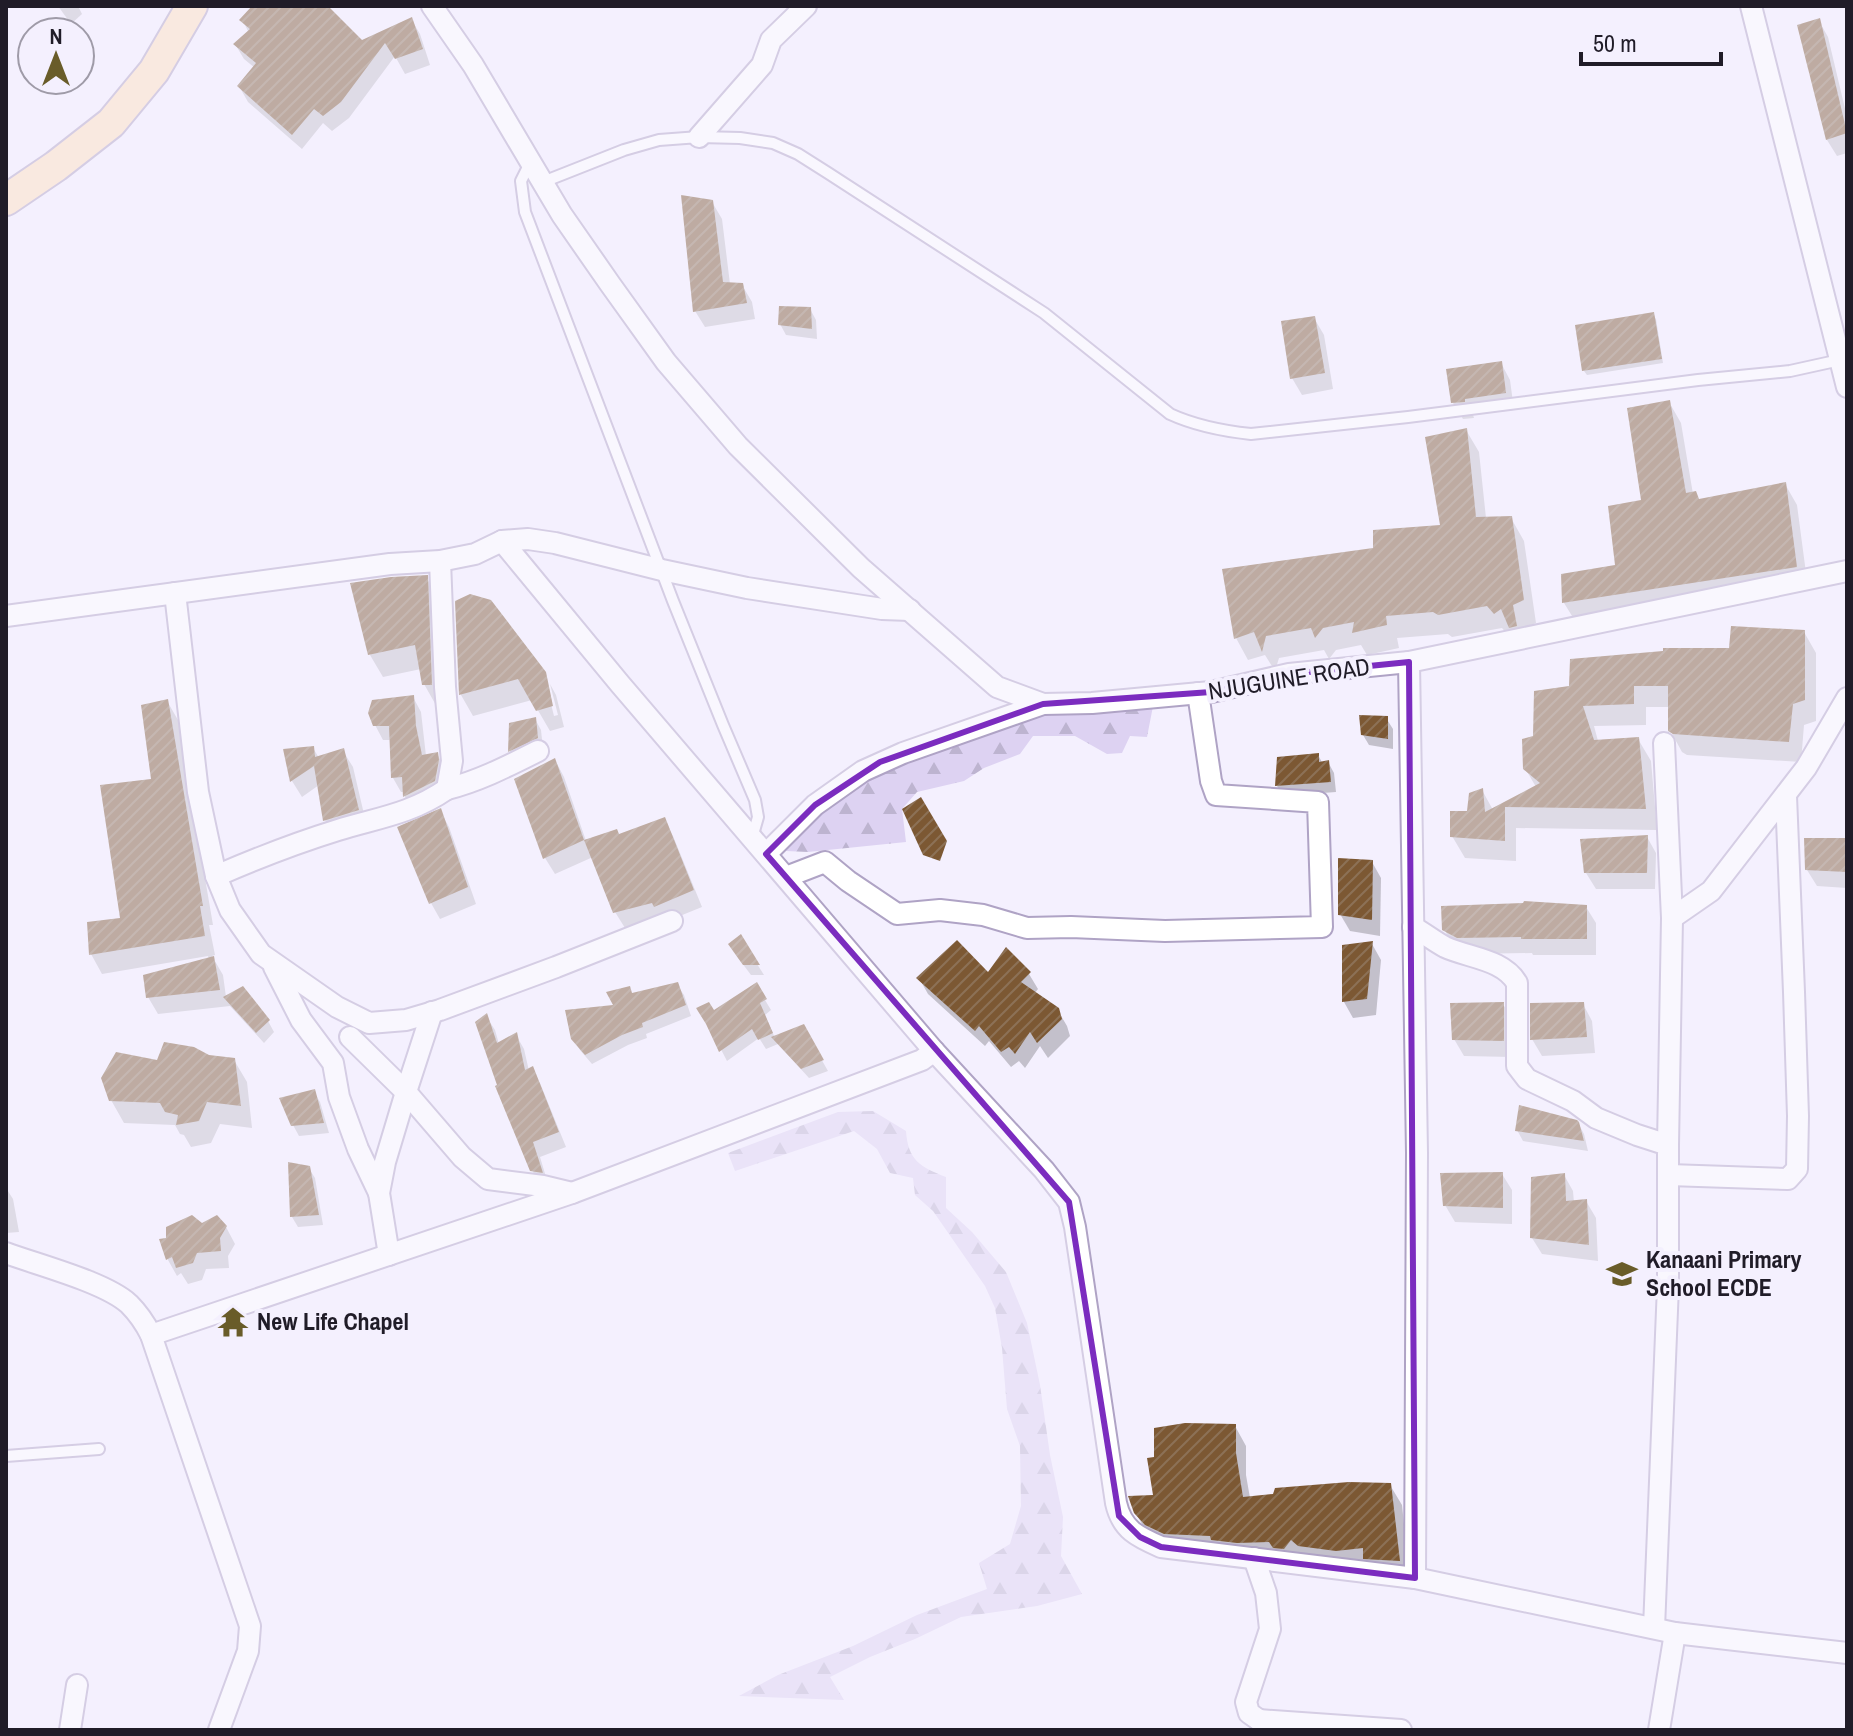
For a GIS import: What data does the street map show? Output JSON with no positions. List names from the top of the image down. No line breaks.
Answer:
{"streets":{"street":["NJUGUINE ROAD"]},"places":{"school or university":["Kanaani Primary School ECDE"],"temple":["New Life Chapel"]},"scale_bar":"50 m","north":"top"}
